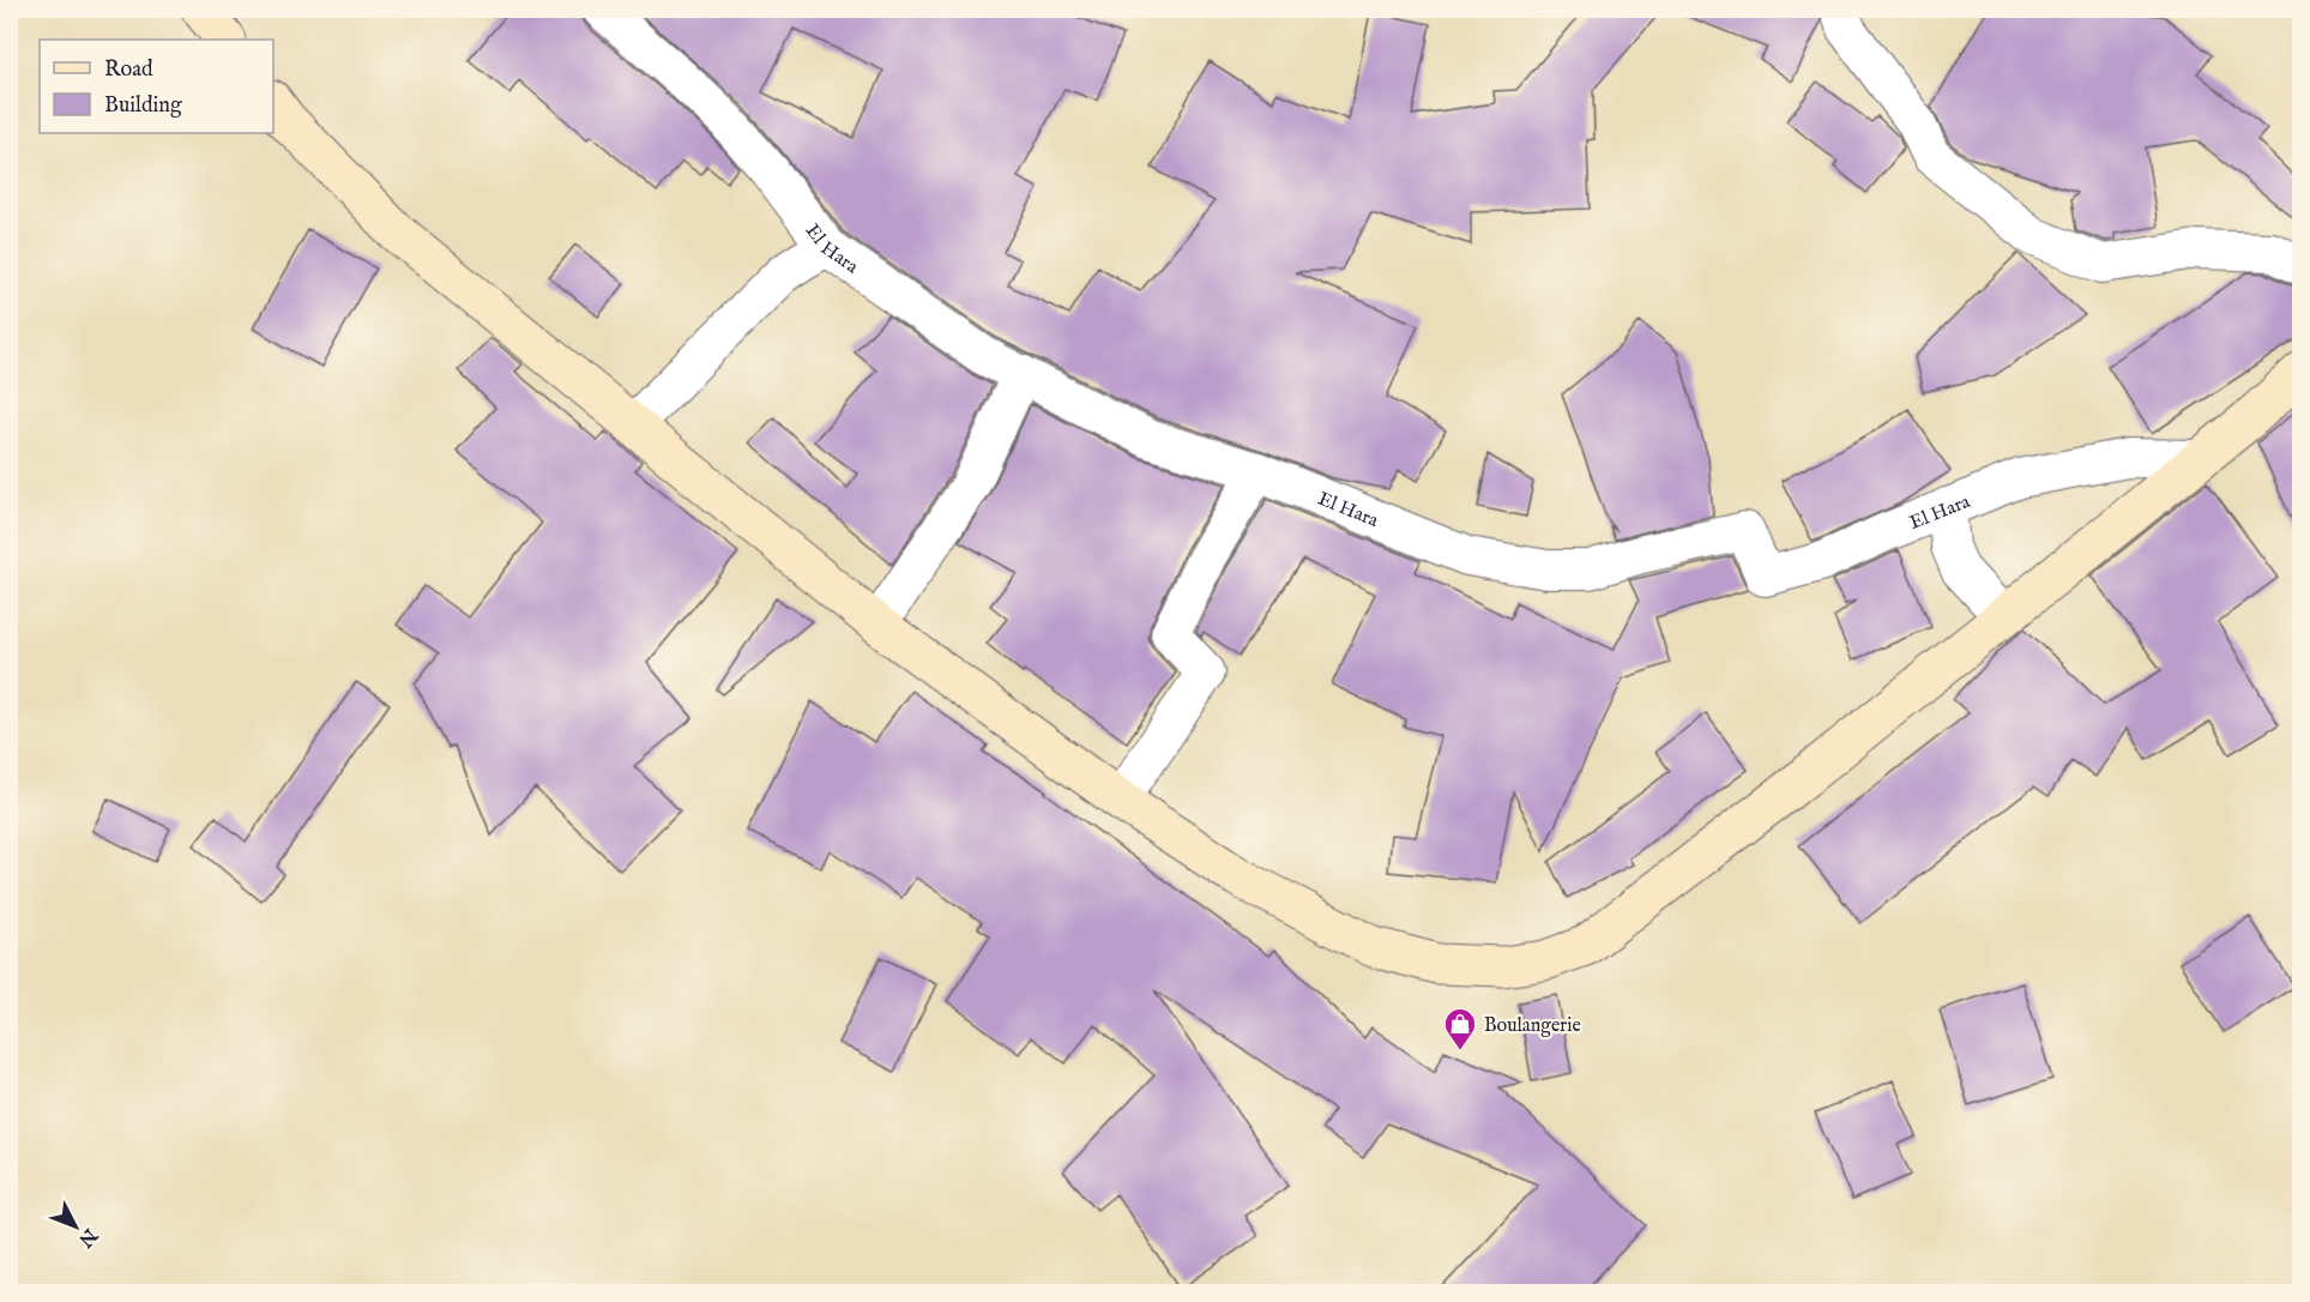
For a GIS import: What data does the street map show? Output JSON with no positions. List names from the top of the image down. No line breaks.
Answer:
{"streets":{"street":["El Hara"]},"places":{"shop":["Boulangerie"]},"legend":["Road","Building"],"north":"bottom right"}
